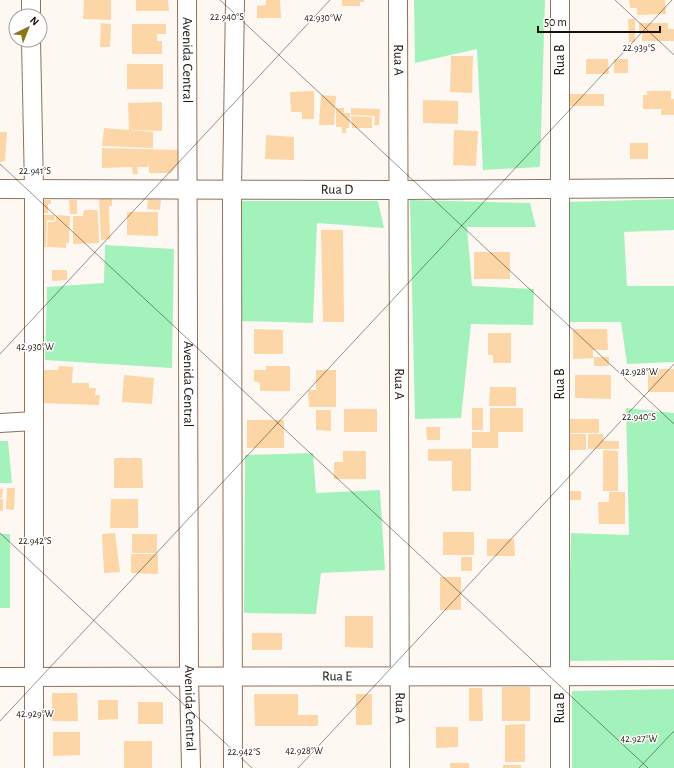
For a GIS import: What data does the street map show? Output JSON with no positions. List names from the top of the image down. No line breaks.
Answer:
{"streets":{"street":["Avenida Central","Rua A","Rua B","Rua D","Rua E"]},"crossings":[["Avenida Central","Rua D"],["Avenida Central","Rua E"],["Rua A","Rua D"],["Rua A","Rua E"],["Rua B","Rua D"],["Rua B","Rua E"]],"scale_bar":"50 m","north":"top right","coordinates":["22.940°S","42.930°W","22.939°S","22.941°S","42.928°W","22.942°S","42.929°W","42.927°W"]}
